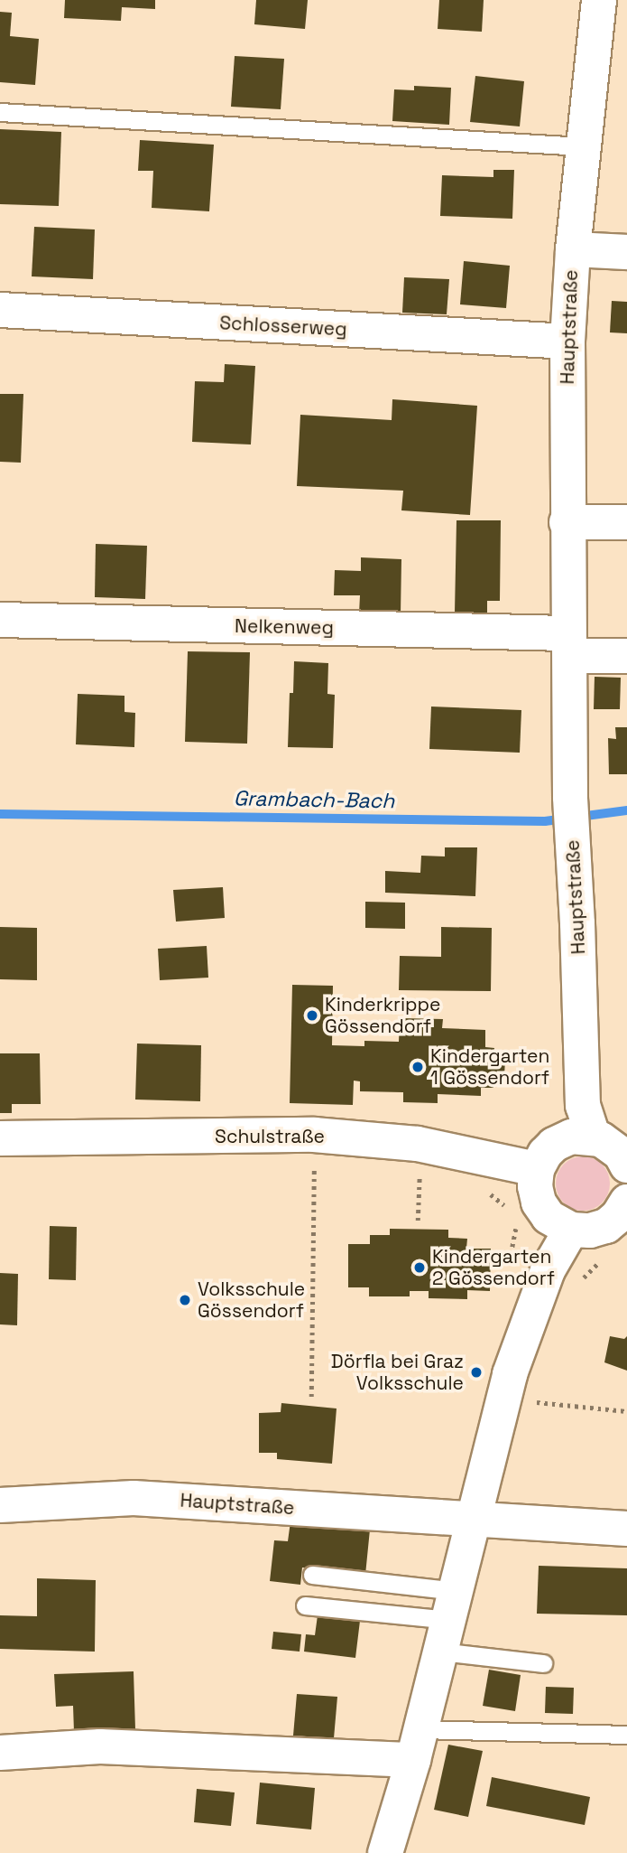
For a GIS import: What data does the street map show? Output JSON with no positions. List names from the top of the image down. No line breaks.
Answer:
{"streets":{"street":["Schlosserweg","Hauptstraße","Nelkenweg","Schulstraße"]},"crossings":[["Schlosserweg","Hauptstraße"],["Hauptstraße","Nelkenweg"]],"water":["Grambach-Bach"],"places":["Kinderkrippe Gössendorf","Kindergarten 1 Gössendorf","Kindergarten 2 Gössendorf","Volksschule Gössendorf","Dörfla bei Graz Volksschule"]}
